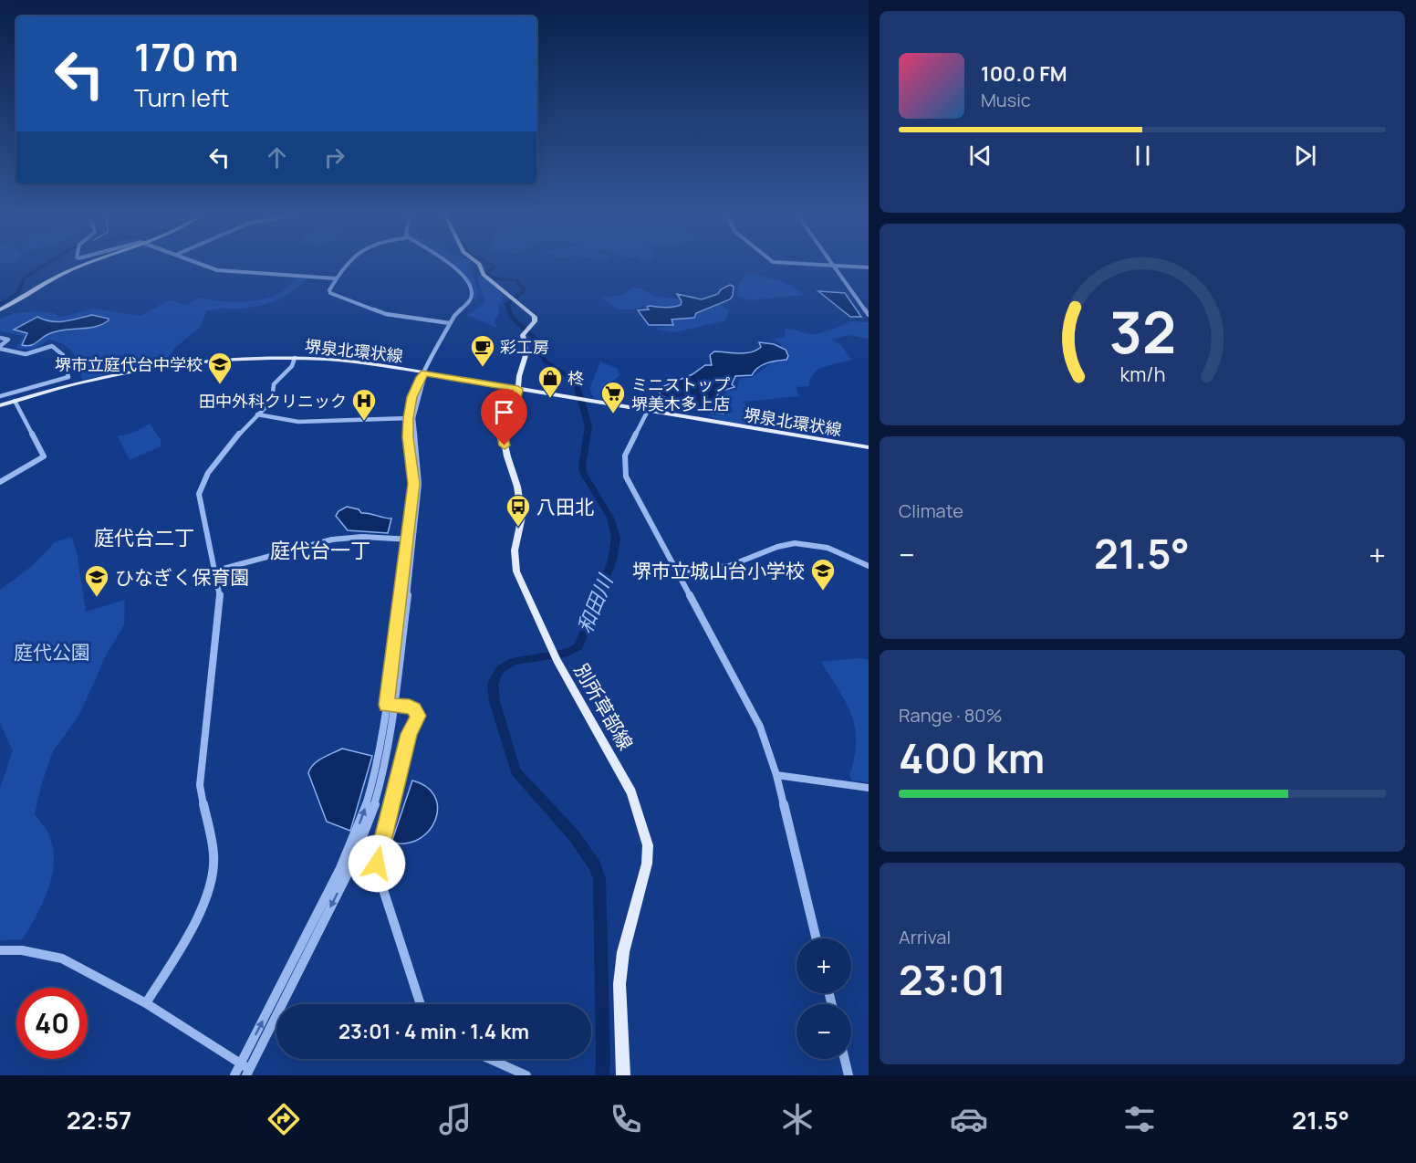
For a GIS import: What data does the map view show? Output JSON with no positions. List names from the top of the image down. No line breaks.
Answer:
{"streets":{"main road":["堺泉北環状線","別所草部線"]},"crossings":[["堺泉北環状線","別所草部線"]],"districts":["庭代台二丁","庭代台一丁"],"water":["和田川"],"parks":["庭代公園"],"places":{"cafe":["彩工房"],"school or university":["堺市立庭代台中学校","堺市立城山台小学校","ひなぎく保育園"],"shop":["柊"],"supermarket":["ミニストップ 堺美木多上店"],"hospital":["田中外科クリニック"],"bus stop":["八田北"]},"page":{"turn":["170 m","Turn left"],"song":["100.0 FM","Music"],"tile":["Climate",["Range · 80%","400 km"],["Arrival","23:01"]],"heat":["−","21.5°","+"],"map_buttons":["+","−"],"limit":"40","trip":"23:01 · 4 min · 1.4 km","tabs":["22:57","21.5°"],"gauge":["32","km/h"]}}
